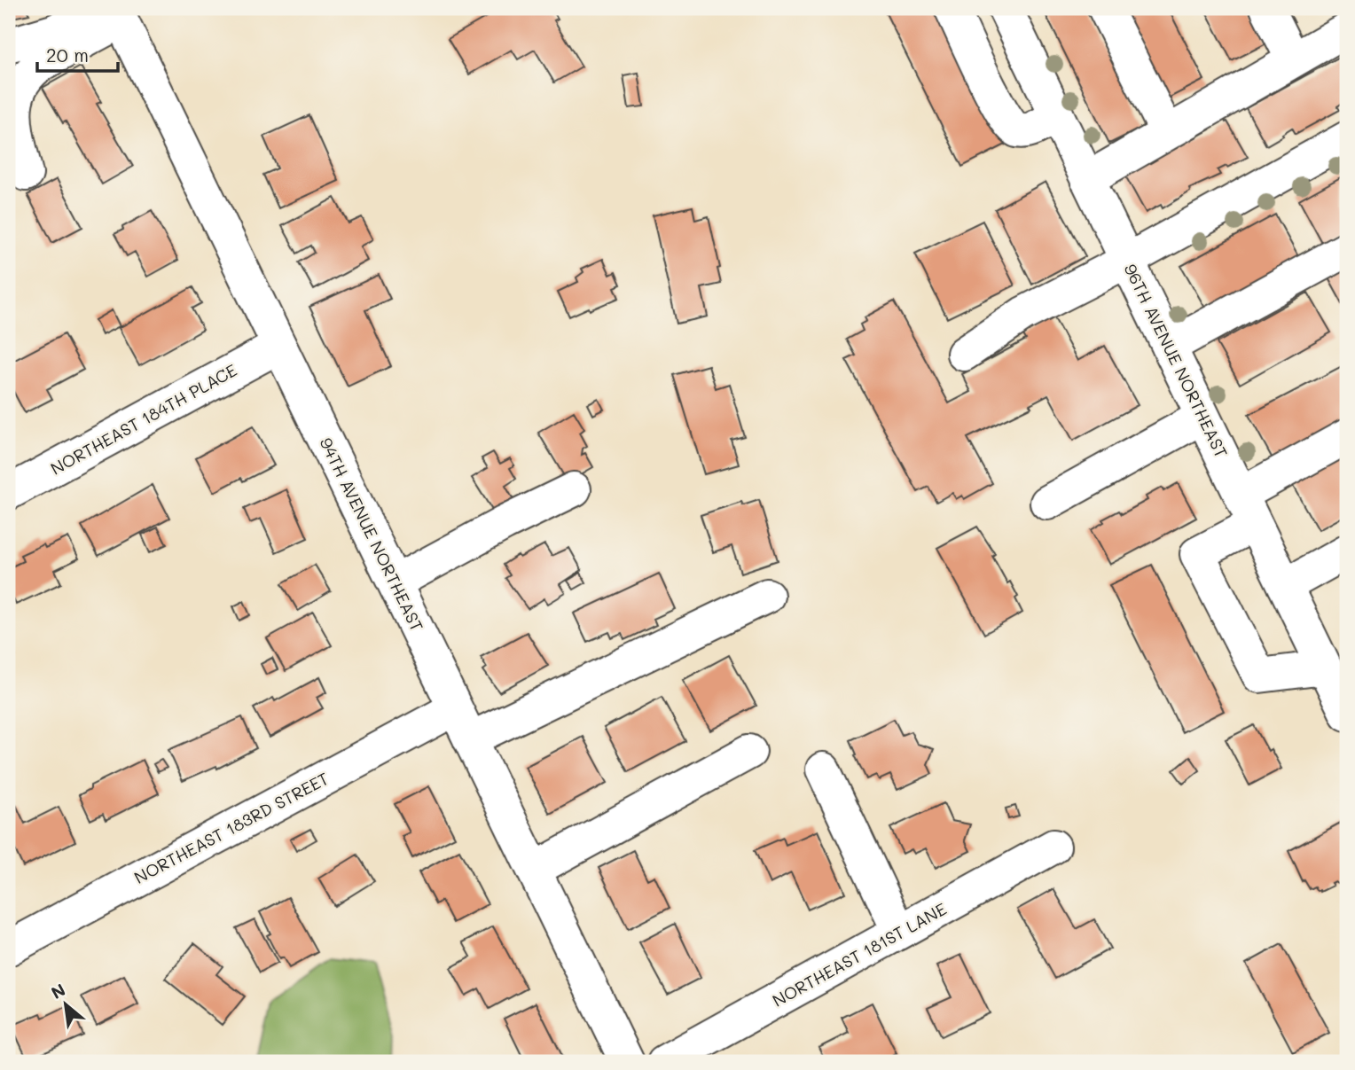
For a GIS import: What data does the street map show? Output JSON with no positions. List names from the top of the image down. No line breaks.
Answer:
{"streets":{"street":["96TH AVENUE NORTHEAST","NORTHEAST 184TH PLACE","94TH AVENUE NORTHEAST","NORTHEAST 183RD STREET","NORTHEAST 181ST LANE"]},"crossings":[["NORTHEAST 184TH PLACE","94TH AVENUE NORTHEAST"],["94TH AVENUE NORTHEAST","NORTHEAST 183RD STREET"]],"scale_bar":"20 m","north":"top left"}
